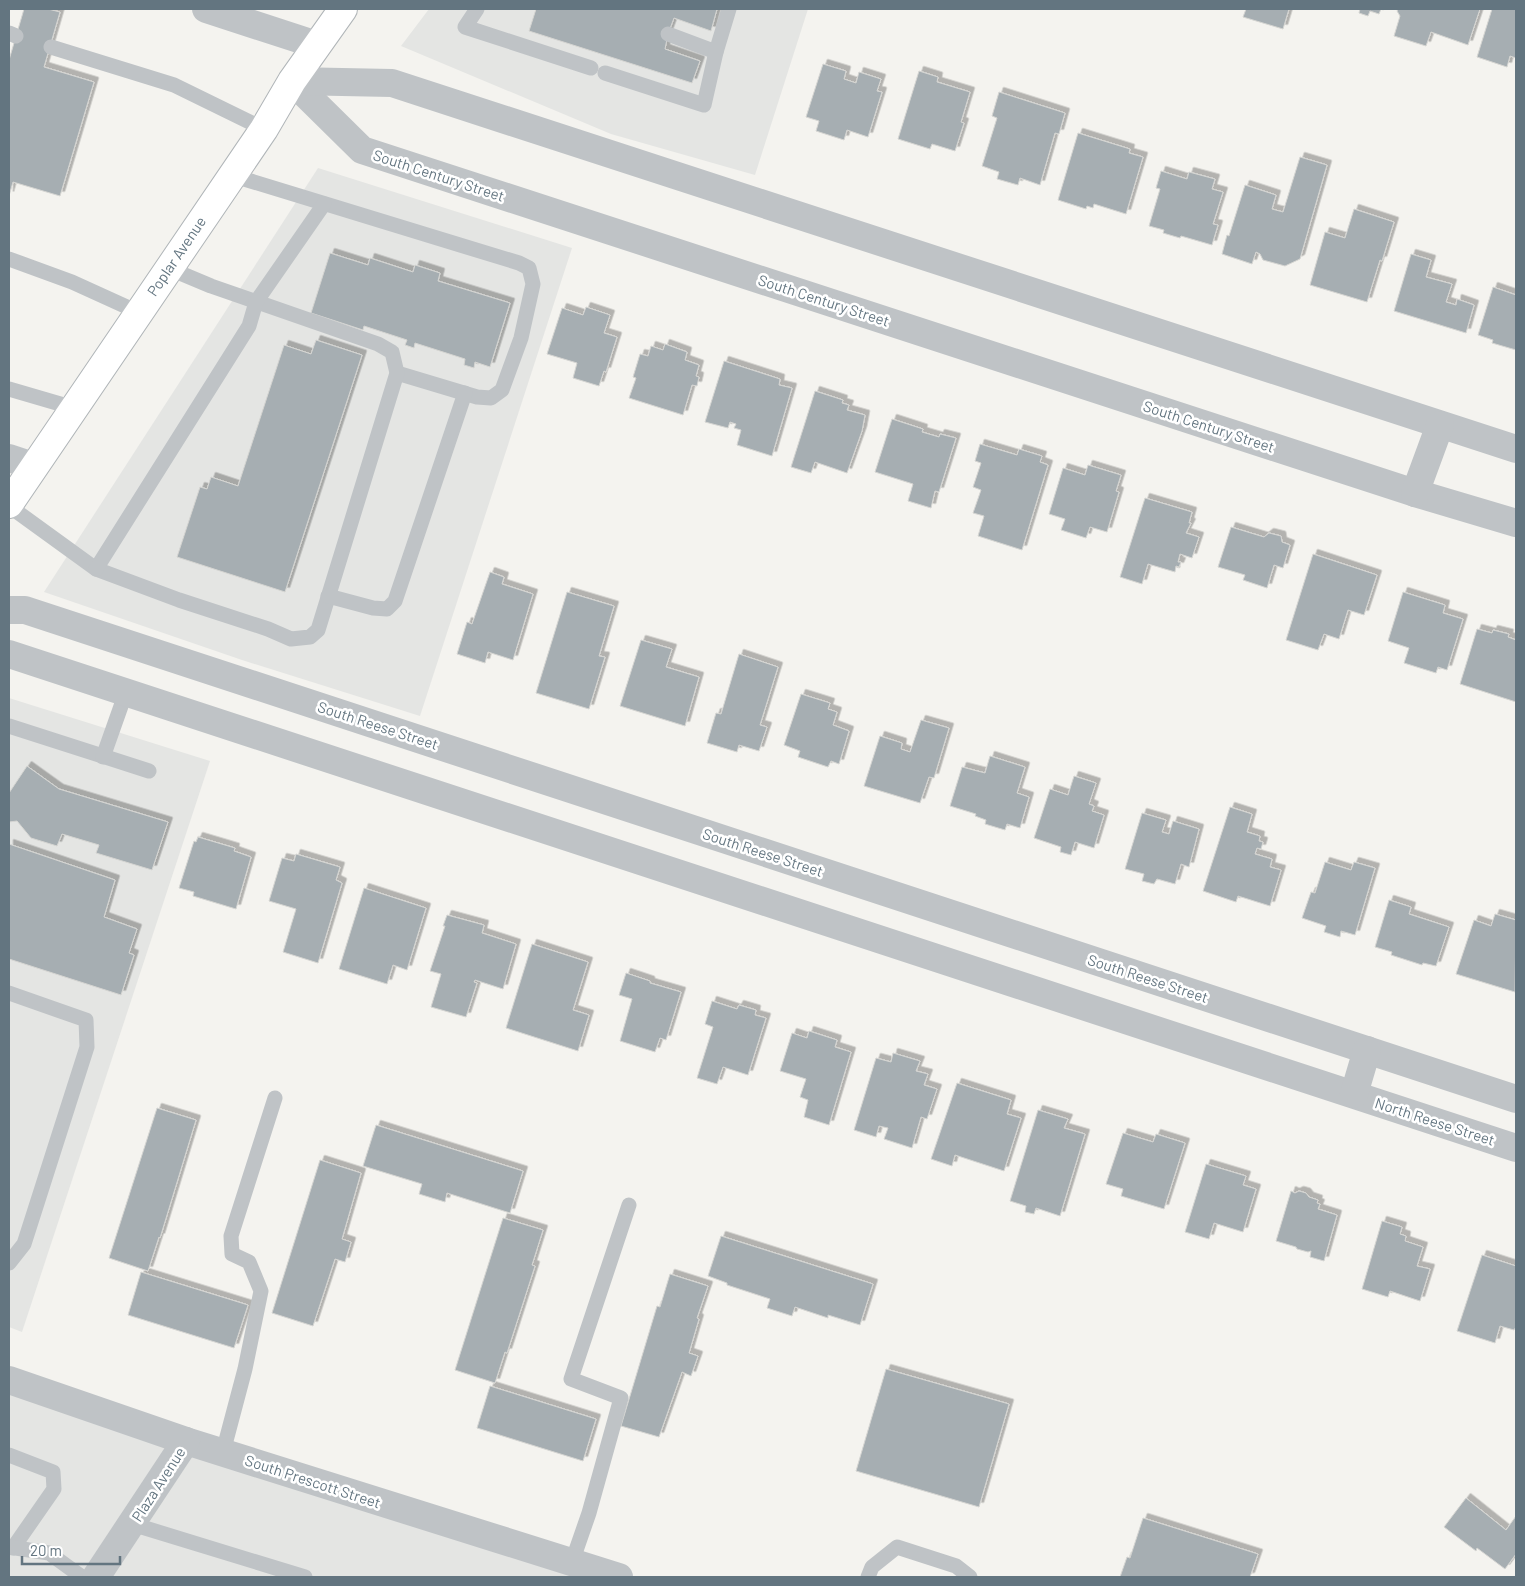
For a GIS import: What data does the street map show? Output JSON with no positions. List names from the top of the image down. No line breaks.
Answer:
{"streets":{"main road":["Poplar Avenue"],"street":["South Century Street","South Reese Street","North Reese Street","South Prescott Street","Plaza Avenue"]},"crossings":[["South Century Street","Poplar Avenue"],["South Prescott Street","Plaza Avenue"]],"scale_bar":"20 m"}
